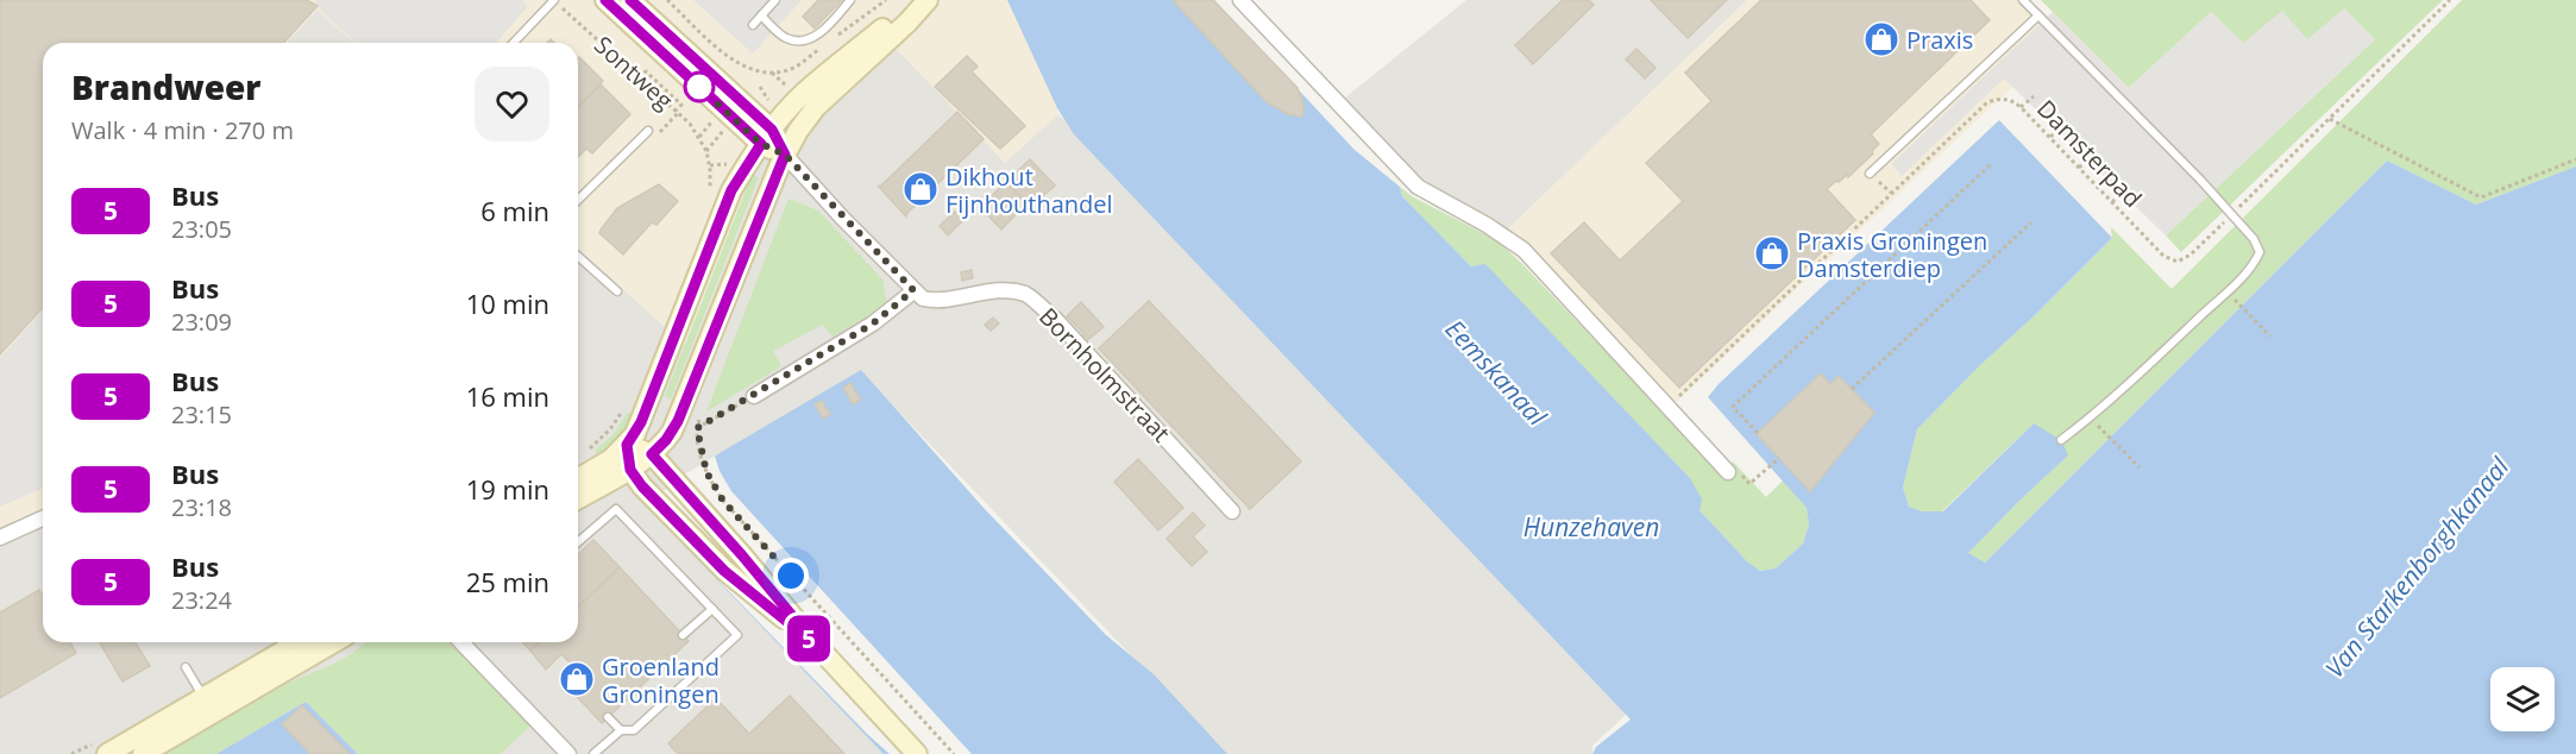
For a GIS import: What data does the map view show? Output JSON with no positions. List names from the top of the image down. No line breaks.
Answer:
{"streets":{"street":["Sontweg","Bornholmstraat"],"path":["Damsterpad"]},"crossings":[["Sontweg","Bornholmstraat"]],"water":["Eemskanaal","Hunzehaven","Van Starkenborghkanaal"],"places":{"shop":["Praxis","Dikhout Fijnhouthandel","Praxis Groningen Damsterdiep","Groenland Groningen"]},"lines":["bus line 5"],"page":{"on_map":"5","heading":["Brandweer","Walk · 4 min · 270 m"],"list":[{"mark":"5","name":"Bus","note":"23:05","value":"6 min"},{"mark":"5","name":"Bus","note":"23:09","value":"10 min"},{"mark":"5","name":"Bus","note":"23:15","value":"16 min"},{"mark":"5","name":"Bus","note":"23:18","value":"19 min"},{"mark":"5","name":"Bus","note":"23:24","value":"25 min"}]}}
